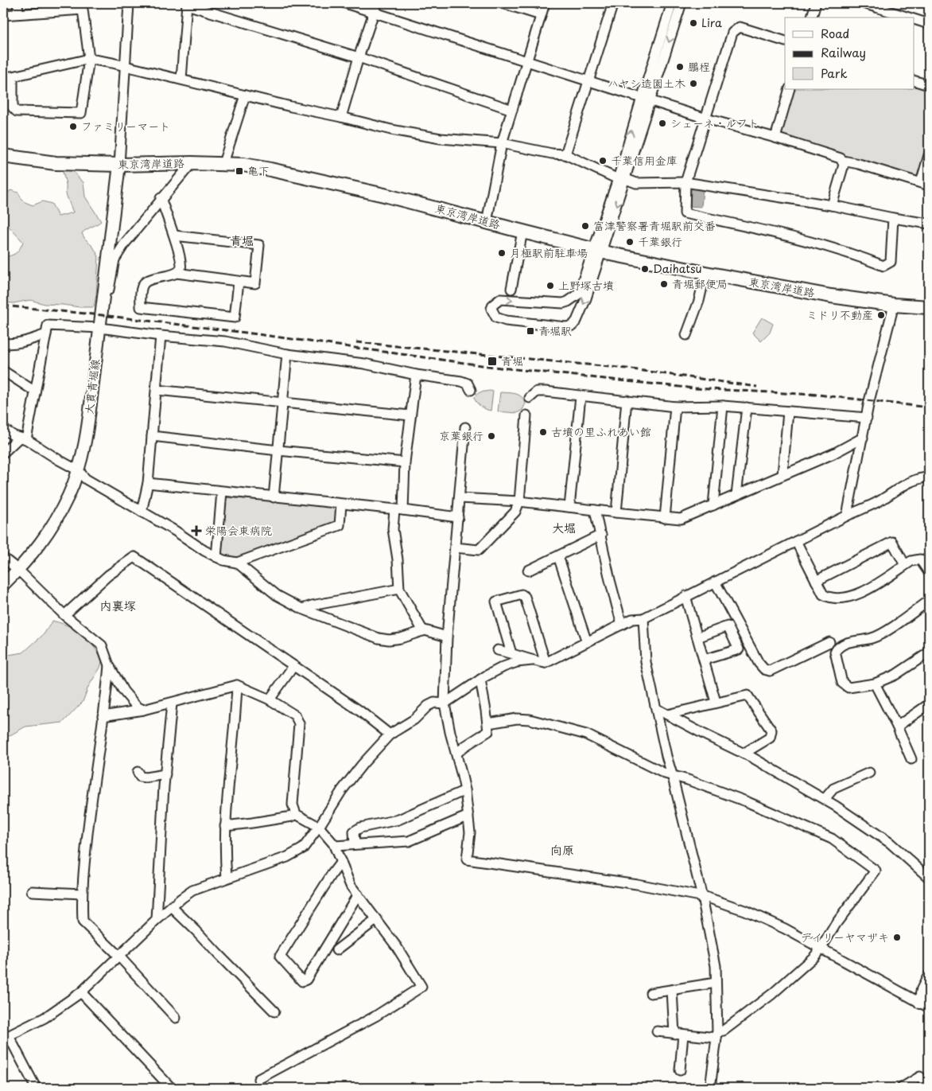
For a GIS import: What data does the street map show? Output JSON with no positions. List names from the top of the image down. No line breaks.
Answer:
{"streets":{"highway":["東京湾岸道路"],"main road":["大貫青堀線"]},"crossings":[["東京湾岸道路","大貫青堀線"]],"districts":["青堀","大堀","内裏塚","向原"],"places":{"other":["Lira","鵬程","ハヤシ造園土木","シェーネ・ルフト","ファミリーマート","千葉信用金庫","富津警察署青堀駅前交番","千葉銀行","月極駅前駐車場","Daihatsu","青堀郵便局","上野塚古墳","ミドリ不動産","古墳の里ふれあい館","京葉銀行","デイリーヤマザキ"],"transit":["亀下","青堀駅","青堀"],"health":["栄陽会東病院"]},"legend":["Road","Railway","Park"]}
